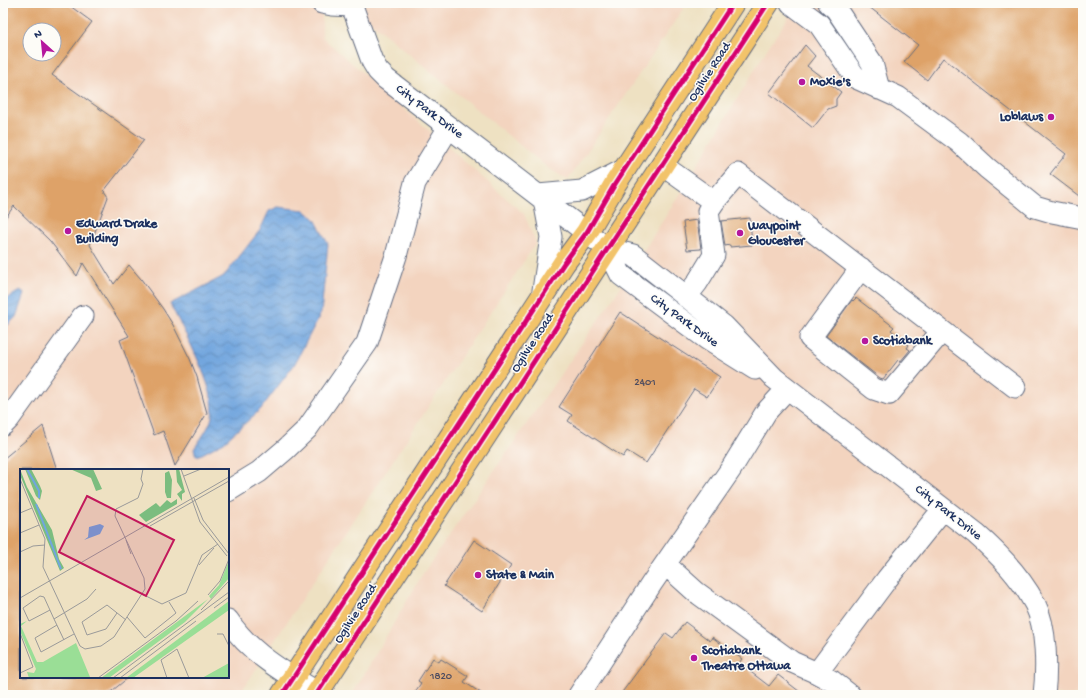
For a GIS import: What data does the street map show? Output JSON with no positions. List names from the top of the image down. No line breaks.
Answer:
{"streets":{"main road":["Ogilvie Road"],"street":["City Park Drive"]},"crossings":[["Ogilvie Road","City Park Drive"]],"places":["Moxie's","Loblaws","Edward Drake Building","Waypoint Gloucester","Scotiabank","State & Main","Scotiabank Theatre Ottawa"],"house_numbers":["2401","1820"],"north":"top left"}
